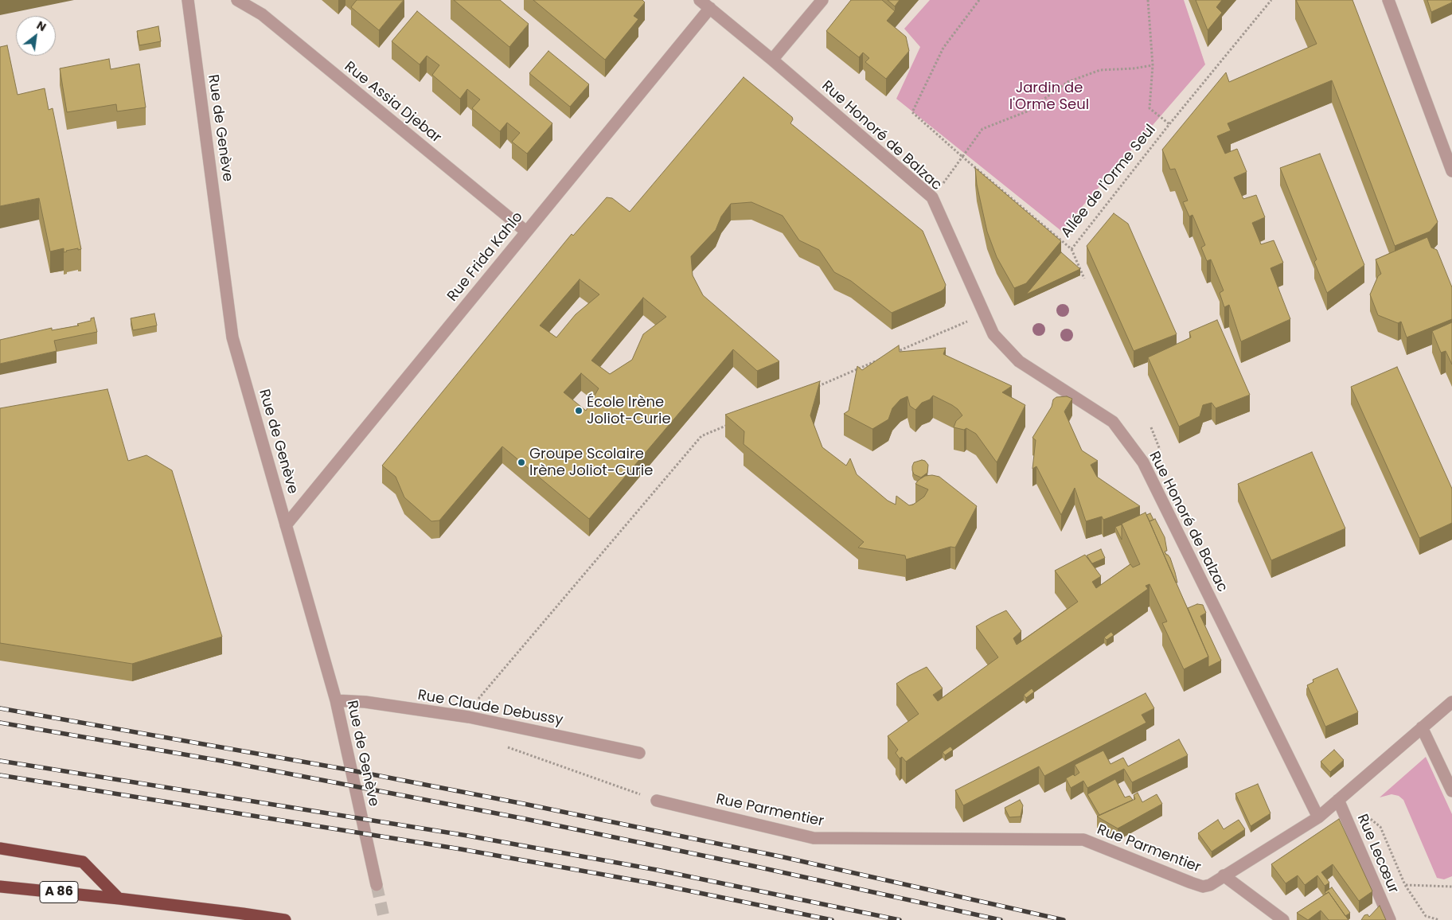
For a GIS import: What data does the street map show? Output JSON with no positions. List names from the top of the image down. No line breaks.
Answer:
{"streets":{"highway":["A 86"],"street":["Rue Assia Djebar","Rue de Genève","Rue Honoré de Balzac","Rue Frida Kahlo","Rue Claude Debussy","Rue Parmentier","Rue Lecœur"],"path":["Allée de l'Orme Seul"]},"crossings":[["Rue Assia Djebar","Rue Frida Kahlo"],["Rue de Genève","Rue Frida Kahlo"],["Rue de Genève","Rue Claude Debussy"],["Rue Honoré de Balzac","Rue Frida Kahlo"],["Rue Honoré de Balzac","Rue Parmentier"],["Rue Parmentier","Rue Lecœur"]],"parks":["Jardin de l'Orme Seul"],"places":["École Irène Joliot-Curie","Groupe Scolaire Irène Joliot-Curie"],"north":"top right"}
